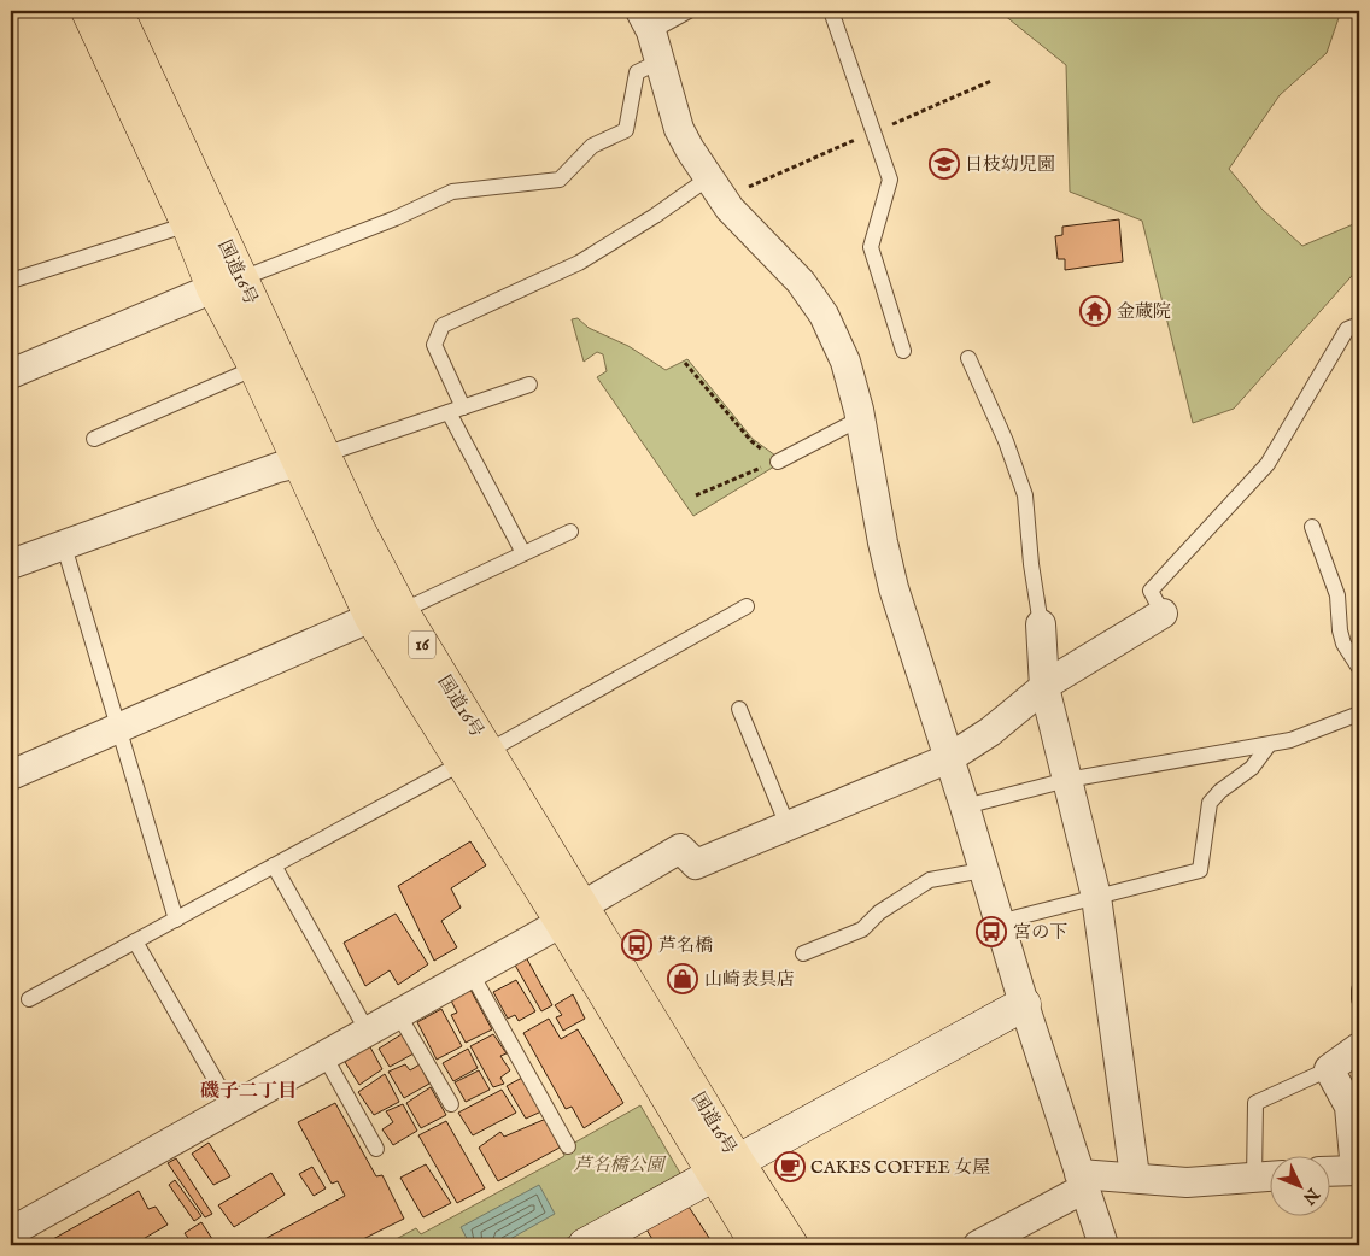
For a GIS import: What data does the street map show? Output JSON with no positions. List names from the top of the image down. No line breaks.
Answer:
{"streets":{"highway":["国道16号","16"]},"districts":["磯子二丁目"],"parks":["芦名橋公園"],"places":{"school or university":["日枝幼児園"],"temple":["金蔵院"],"bus stop":["宮の下","芦名橋"],"shop":["山崎表具店"],"cafe":["CAKES COFFEE 女屋"]},"north":"bottom right"}
